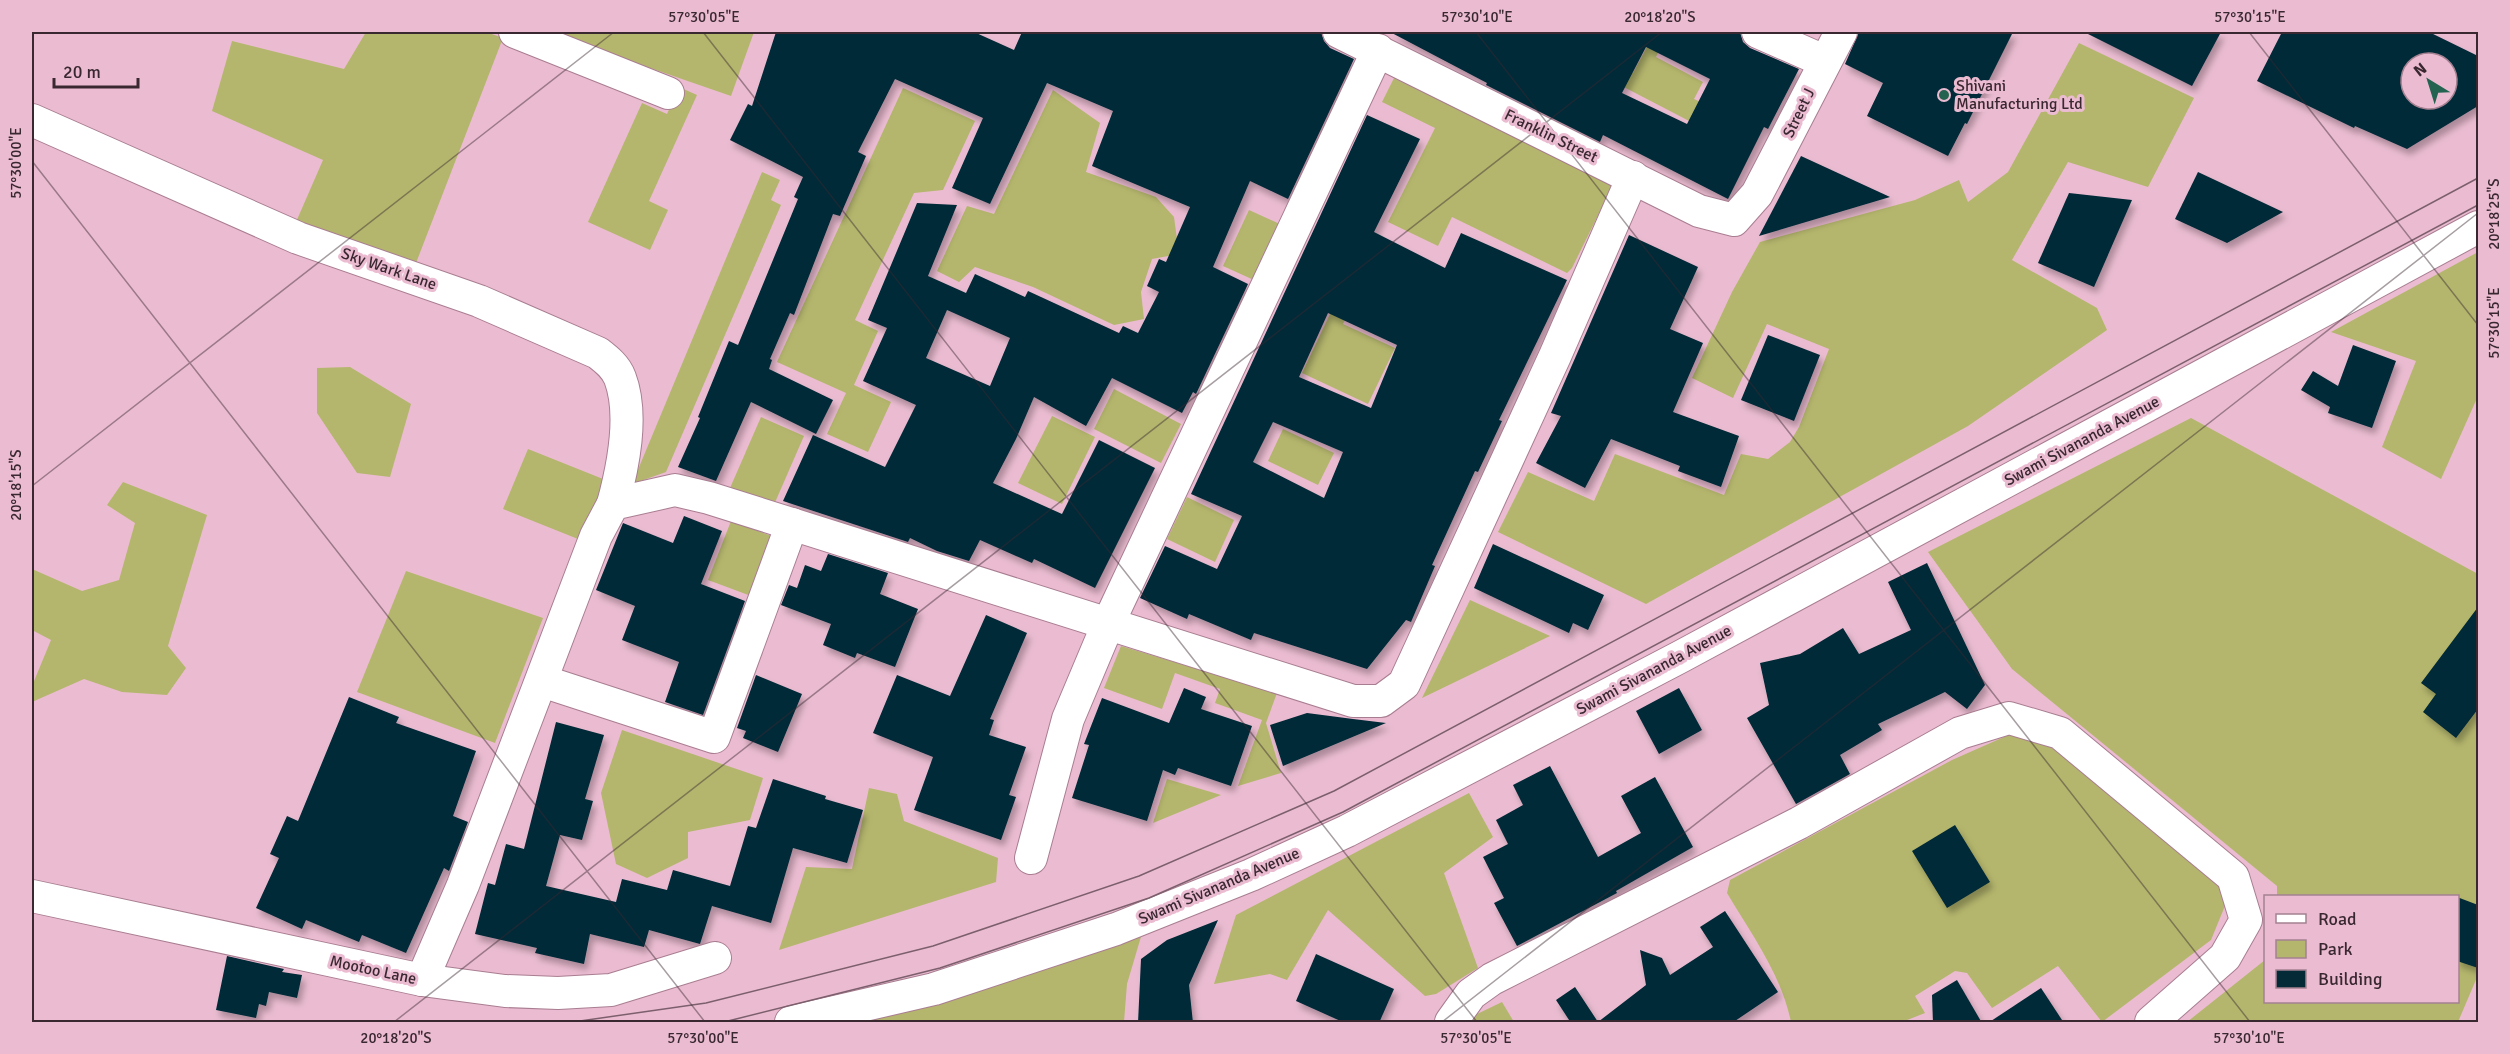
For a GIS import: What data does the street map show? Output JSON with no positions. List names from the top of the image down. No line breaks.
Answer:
{"streets":{"street":["Street J","Franklin Street","Sky Wark Lane","Swami Sivananda Avenue","Mootoo Lane"]},"crossings":[["Street J","Franklin Street"],["Sky Wark Lane","Mootoo Lane"]],"places":["Shivani Manufacturing Ltd"],"legend":["Road","Park","Building"],"scale_bar":"20 m","north":"top left","coordinates":["57°30'05\"E","57°30'10\"E","20°18'20\"S","57°30'15\"E","57°30'00\"E","20°18'25\"S","20°18'15\"S"]}
